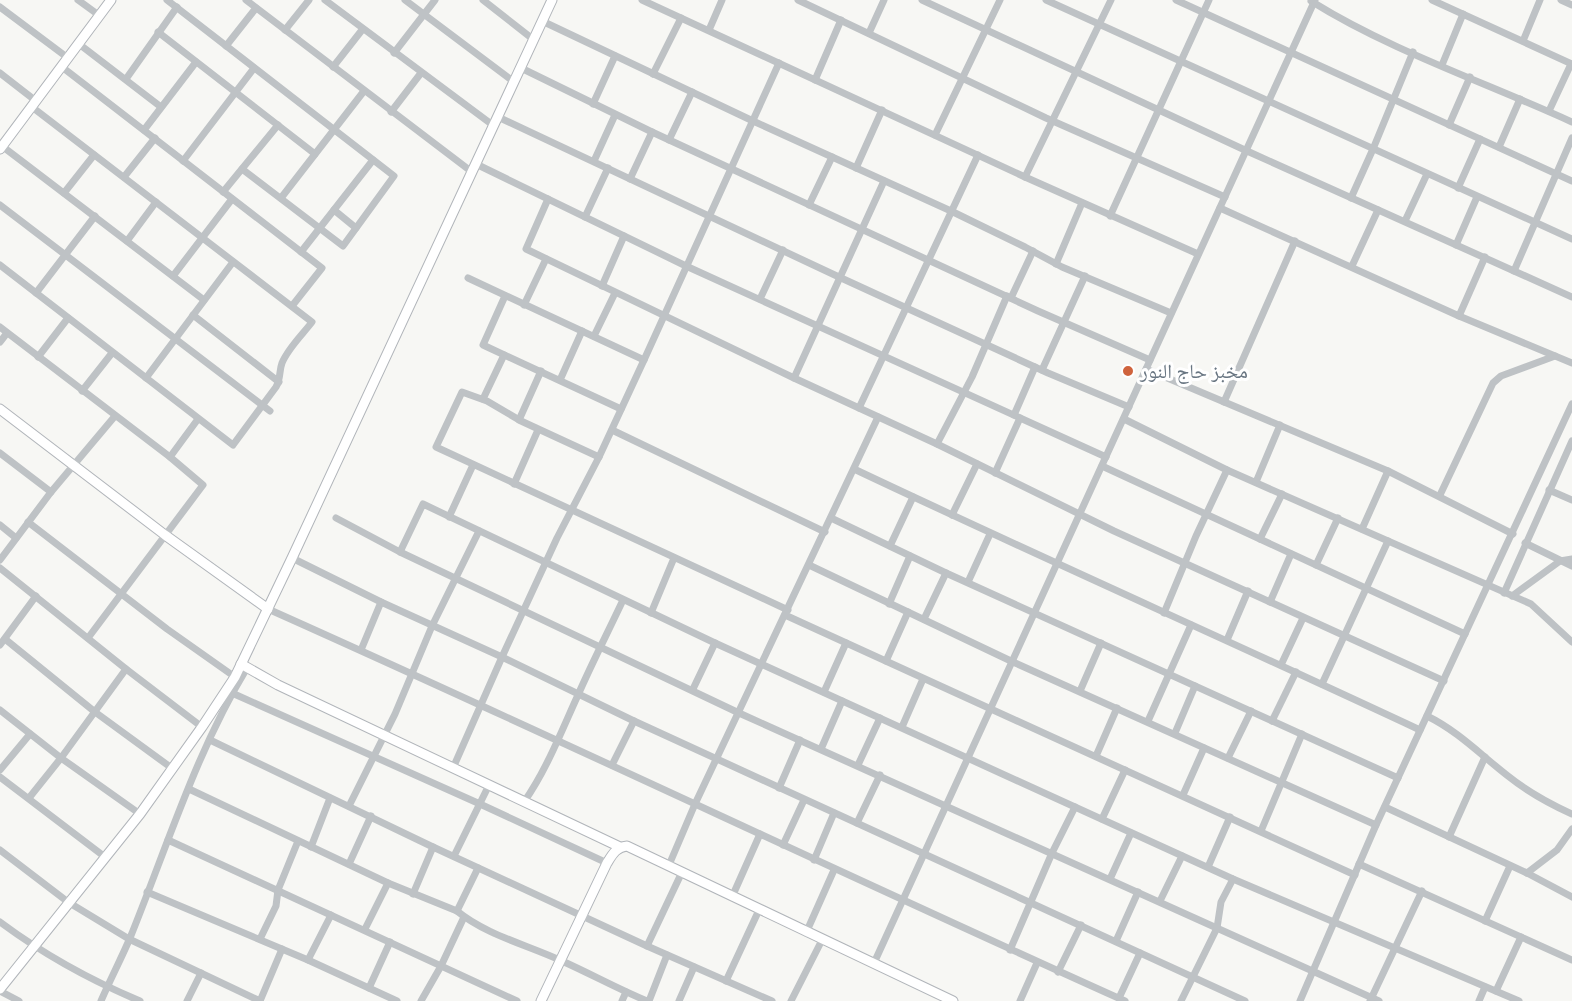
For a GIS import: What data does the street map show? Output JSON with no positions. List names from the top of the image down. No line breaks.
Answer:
{"places":["مخبز حاج النور"]}
